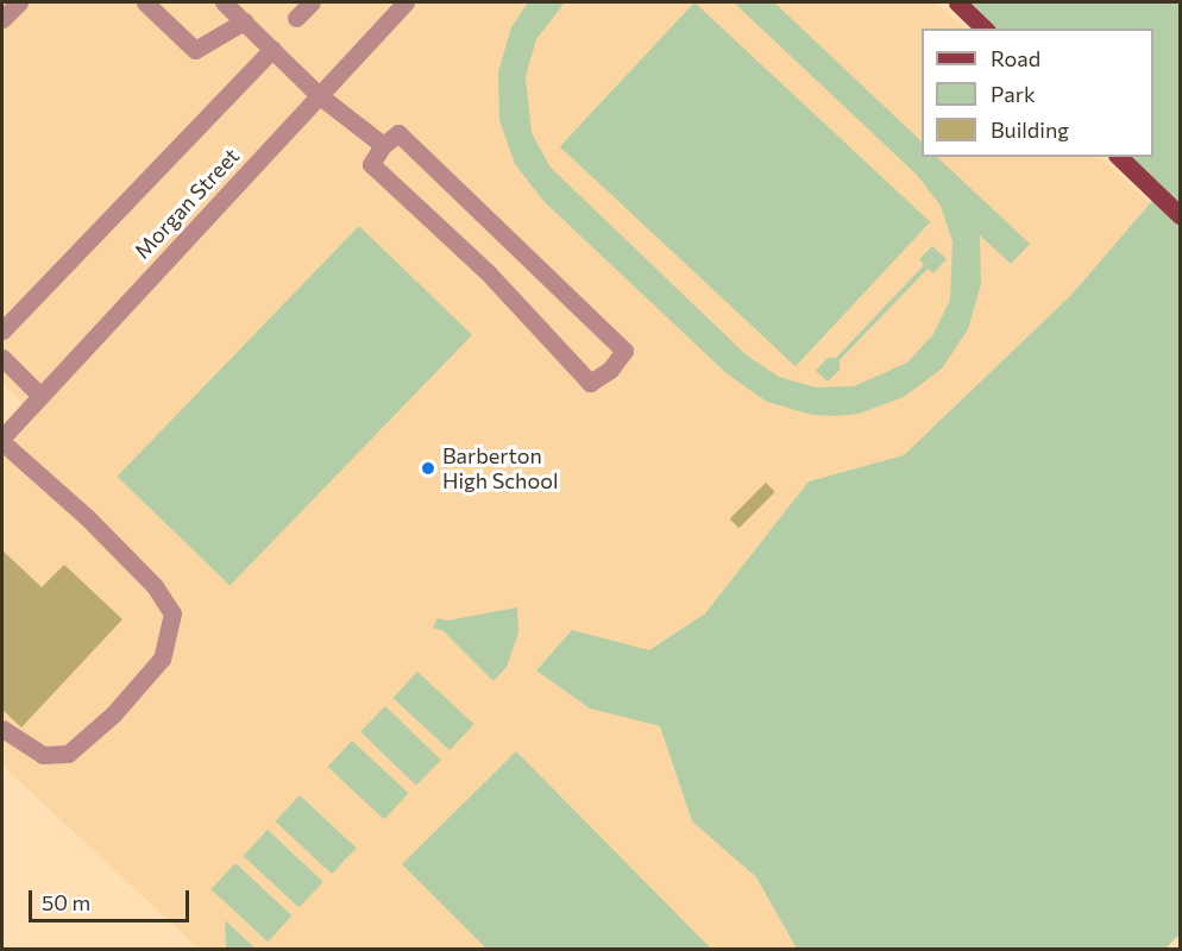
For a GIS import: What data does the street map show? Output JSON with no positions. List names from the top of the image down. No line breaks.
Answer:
{"streets":{"street":["Morgan Street"]},"places":["Barberton High School"],"legend":["Road","Park","Building"],"scale_bar":"50 m"}
